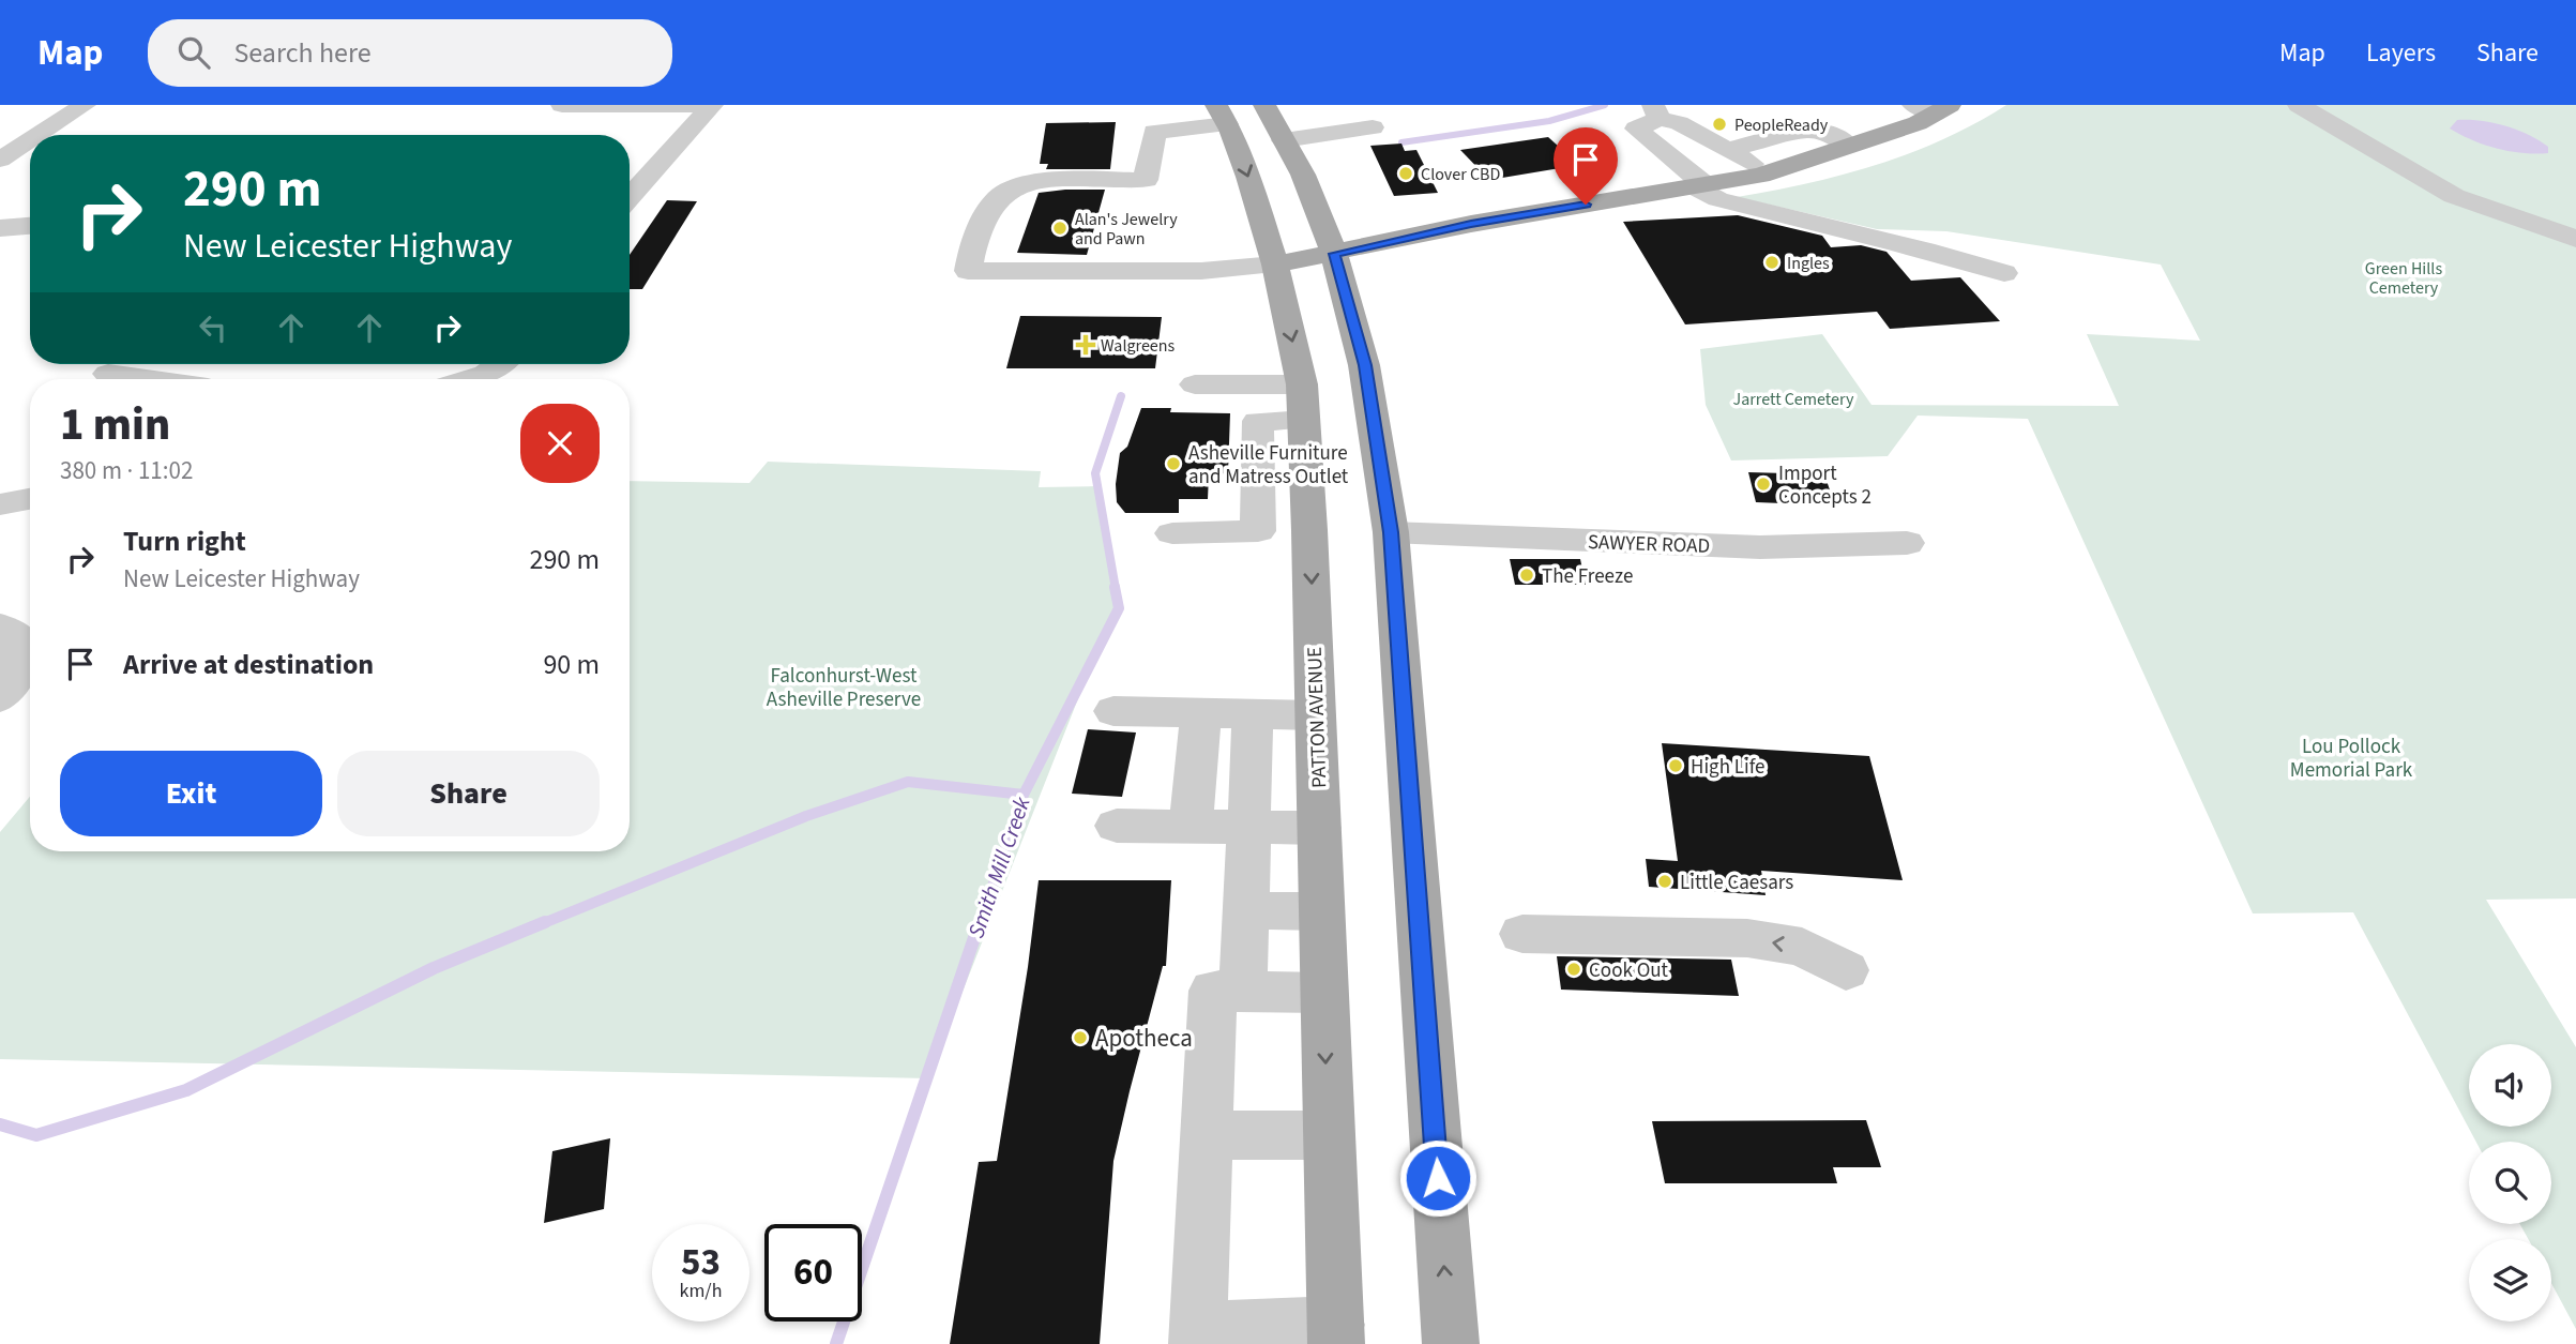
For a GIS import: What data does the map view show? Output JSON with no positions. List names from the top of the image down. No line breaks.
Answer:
{"streets":{"main road":["PATTON AVENUE"],"street":["SAWYER ROAD"]},"water":["Smith Mill Creek"],"parks":["Green Hills Cemetery","Jarrett Cemetery","Falconhurst-West Asheville Preserve","Lou Pollock Memorial Park"],"places":{"other":["PeopleReady","Clover CBD","Alan's Jewelry and Pawn","Ingles","Asheville Furniture and Matress Outlet","Import Concepts 2","The Freeze","High Life","Little Caesars","Cook Out","Apotheca"],"health":["Walgreens"]},"page":{"header":"Map","search":"Search here","nav":["Map","Layers","Share"],"turn":["290 m","New Leicester Highway"],"heading":["1 min","380 m · 11:02"],"list":[{"name":"Turn right","note":"New Leicester Highway","value":"290 m"},{"name":"Arrive at destination","value":"90 m"}],"buttons":["Exit","Share"],"speed":"53 km/h","limit":"60"}}
